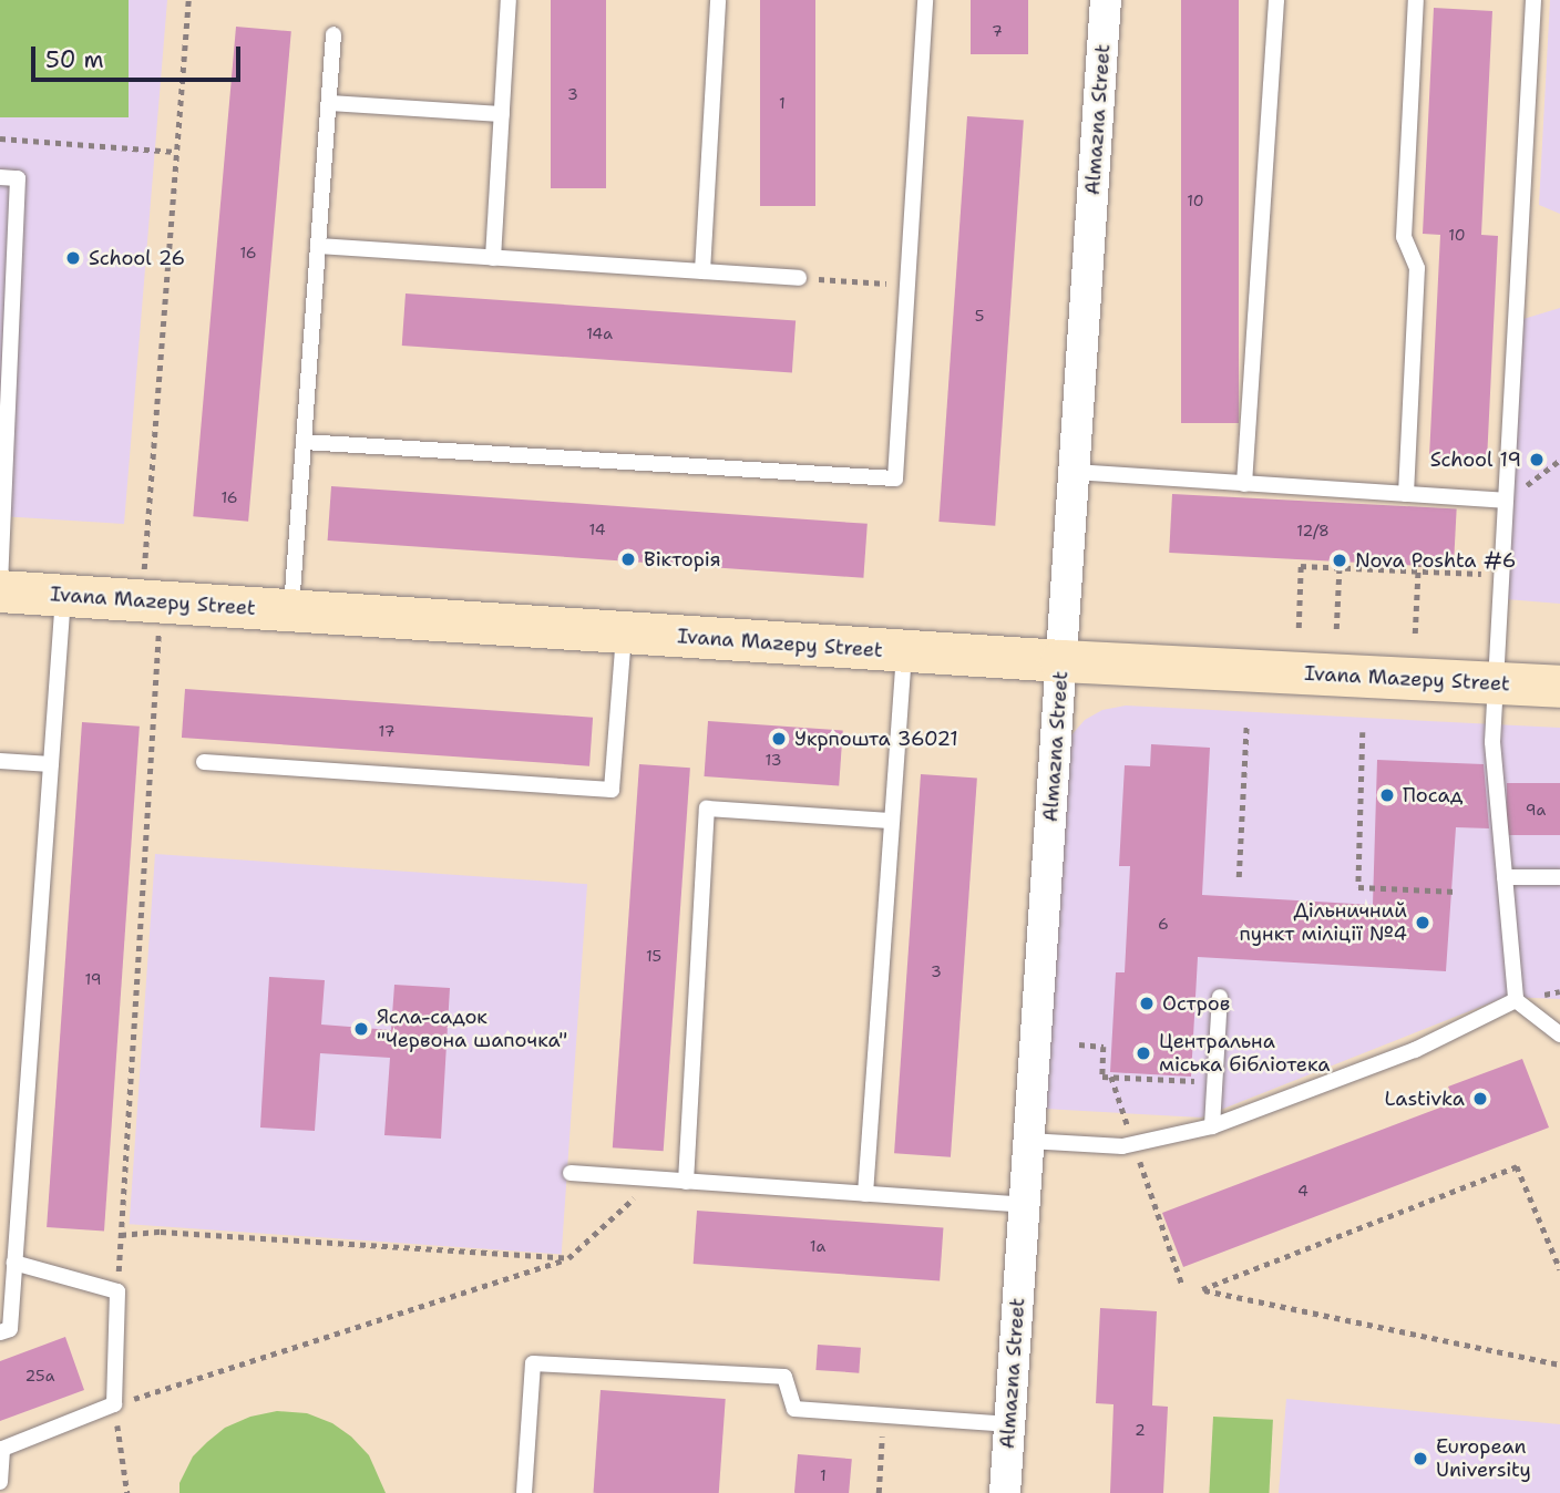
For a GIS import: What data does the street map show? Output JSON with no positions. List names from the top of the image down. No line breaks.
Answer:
{"streets":{"main road":["Ivana Mazepy Street"],"street":["Almazna Street"]},"crossings":[["Almazna Street","Ivana Mazepy Street"]],"places":["School 26","School 19","Вікторія","Nova Poshta #6","Укрпошта 36021","Посад","Дільничний пункт міліції №4","Остров","Ясла-садок \"Червона шапочка\"","Центральна міська бібліотека","Lastivka","European University"],"house_numbers":["7","3","1","10","10","16","5","14а","16","14","12/8","17","13","9а","6","15","3","19","4","1а","25а","2","1"],"scale_bar":"50 m"}
